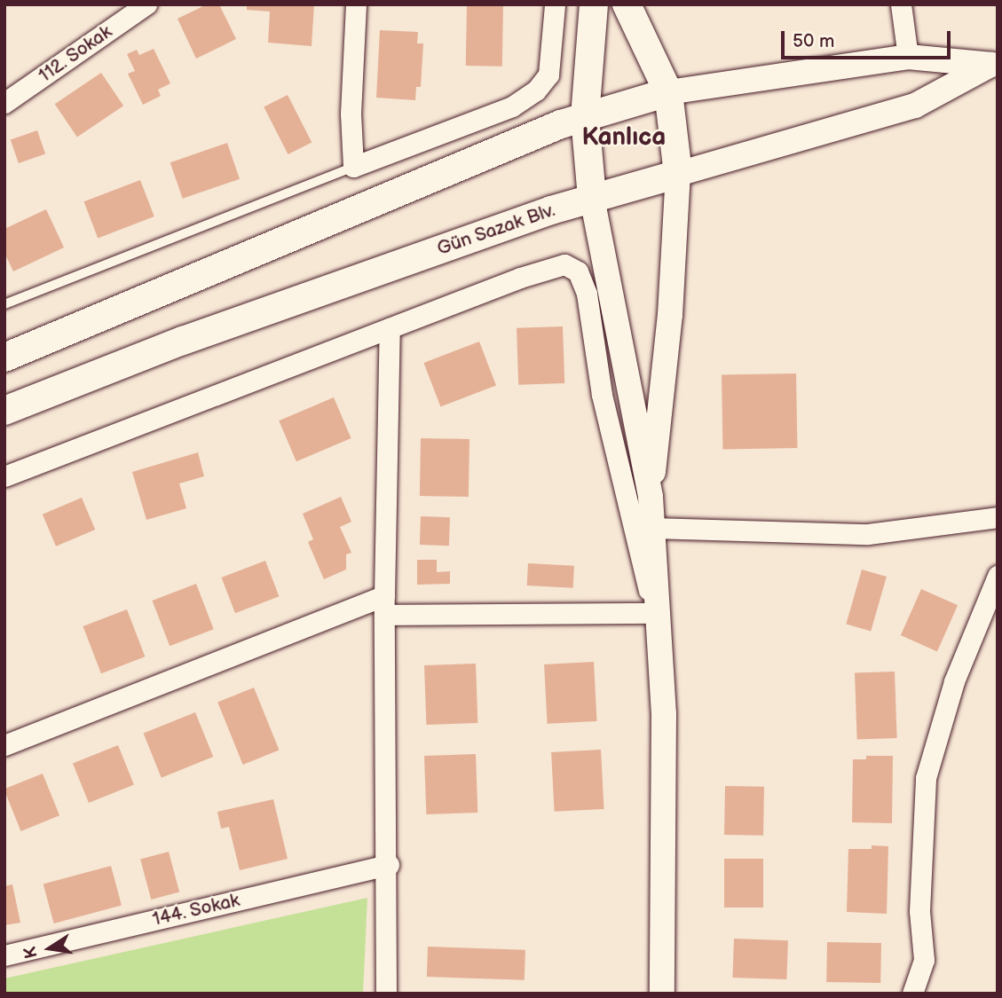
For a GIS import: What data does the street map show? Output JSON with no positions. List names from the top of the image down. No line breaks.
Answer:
{"streets":{"main road":["Gün Sazak Blv."],"street":["112. Sokak","144. Sokak"]},"districts":["Kanlıca"],"scale_bar":"50 m","north":"left"}
